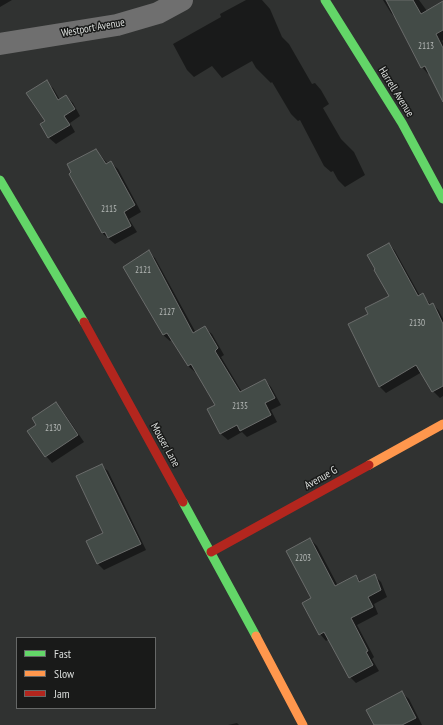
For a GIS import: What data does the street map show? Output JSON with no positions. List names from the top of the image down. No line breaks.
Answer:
{"streets":{"street":["Westport Avenue","Harrell Avenue","Mouser Lane","Avenue G"]},"crossings":[["Mouser Lane","Avenue G"]],"house_numbers":["2113","2115","2121","2127","2130","2135","2130","2203"],"legend":["Fast","Slow","Jam"]}
